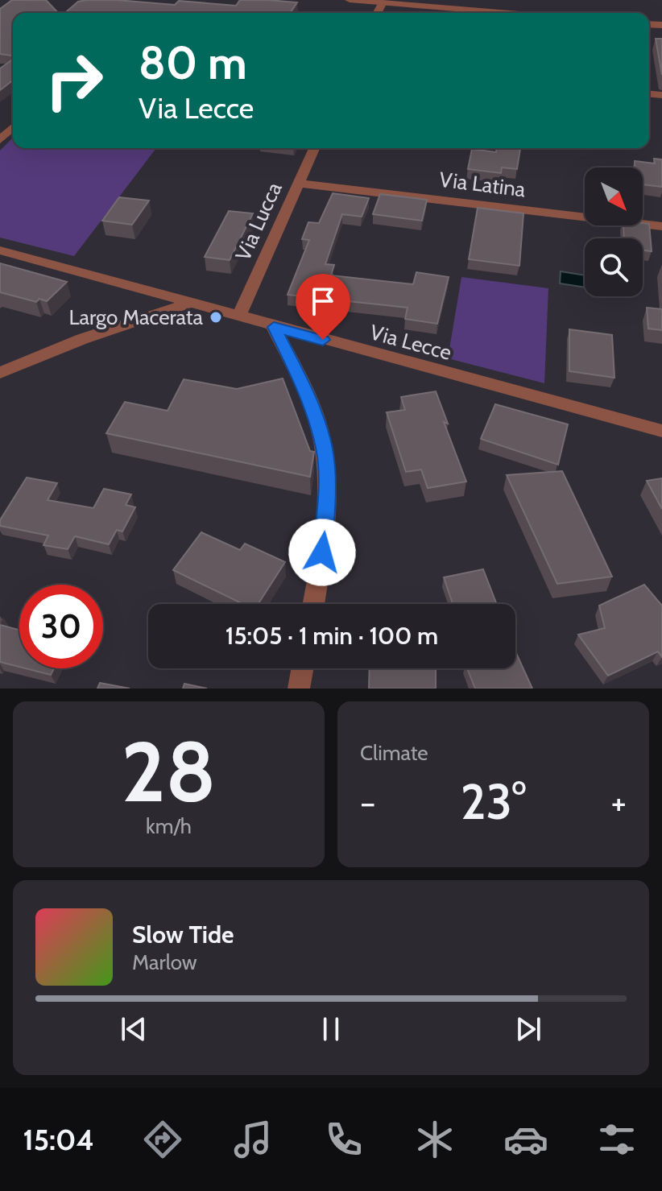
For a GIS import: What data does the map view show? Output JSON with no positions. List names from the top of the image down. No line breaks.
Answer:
{"streets":{"street":["Via Latina","Via Lucca","Via Lecce"]},"crossings":[["Via Latina","Via Lucca"],["Via Lucca","Via Lecce"]],"places":["Largo Macerata"],"north":"bottom right","page":{"turn":["80 m","Via Lecce"],"limit":"30","trip":"15:05 · 1 min · 100 m","tile":[["28","km/h"],"Climate"],"heat":["−","23°","+"],"song":["Slow Tide","Marlow"],"tabs":"15:04"}}
